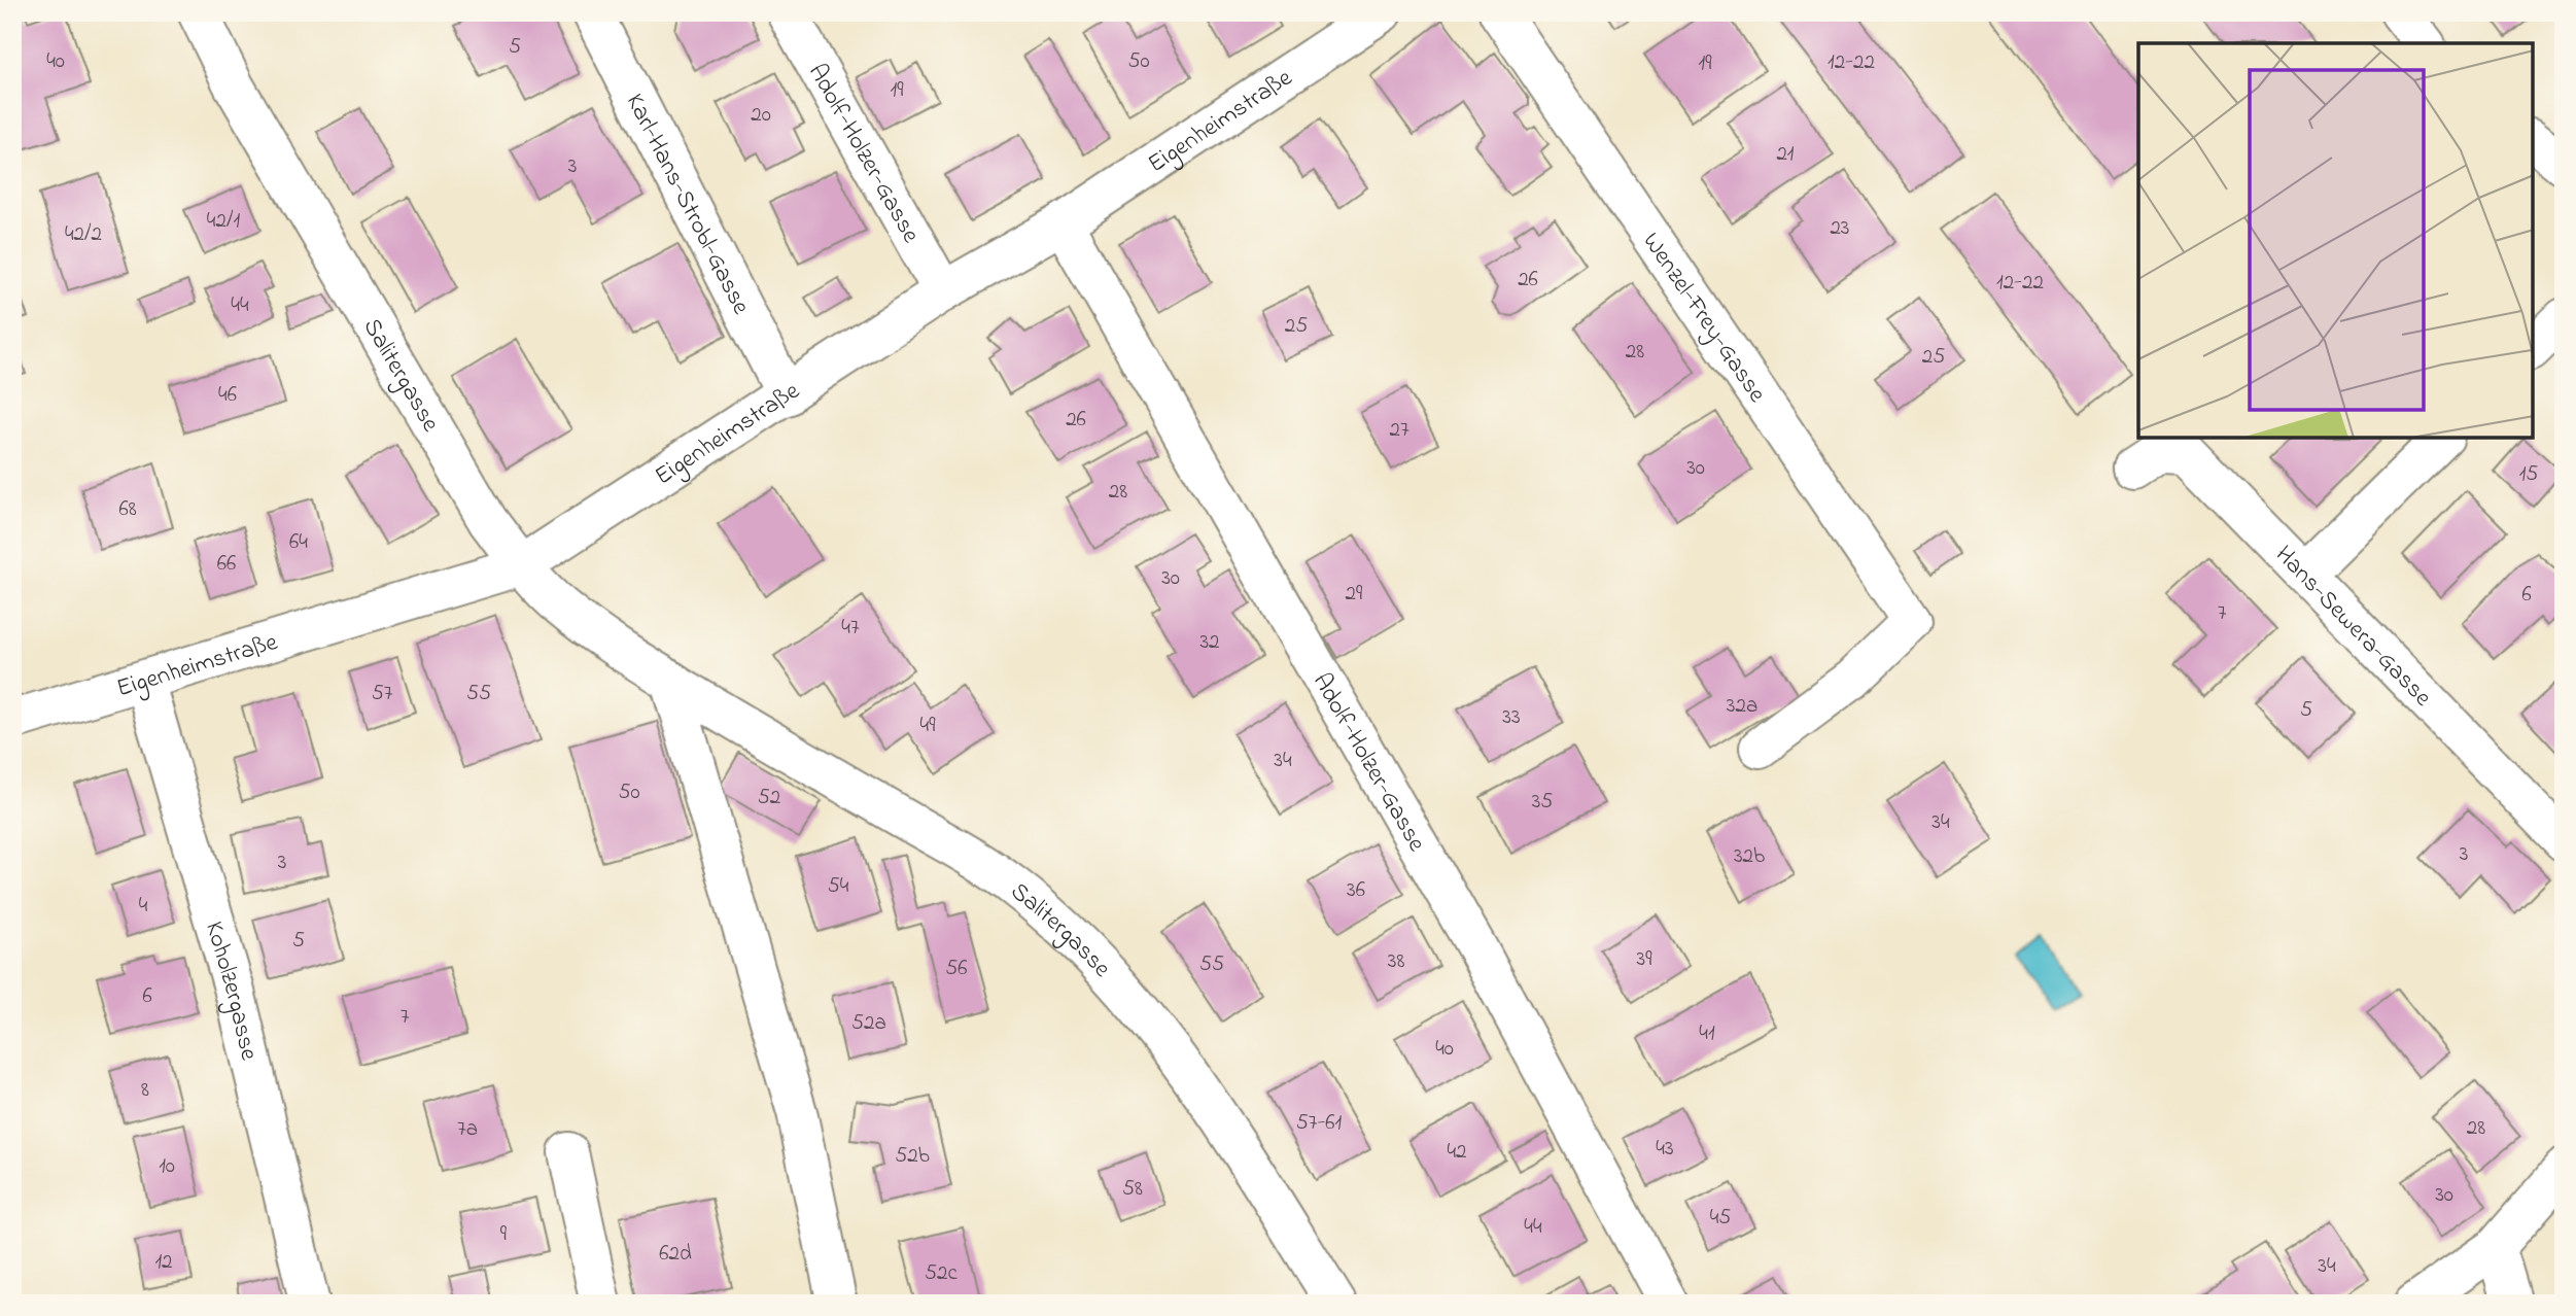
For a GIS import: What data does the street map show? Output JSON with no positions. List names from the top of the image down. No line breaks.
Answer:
{"streets":{"street":["Eigenheimstraße","Adolf-Holzer-Gasse","Karl-Hans-Strobl-Gasse","Wenzel-Frey-Gasse","Salitergasse","Hans-Sewera-Gasse","Koholzergasse"]},"crossings":[["Eigenheimstraße","Adolf-Holzer-Gasse"],["Eigenheimstraße","Karl-Hans-Strobl-Gasse"],["Eigenheimstraße","Salitergasse"],["Eigenheimstraße","Koholzergasse"]],"house_numbers":["5","40","50","12-22","19","19","20","21","3","42/1","23","42/2","26","12-22","44","25","28","25","46","26","27","30","15","28","68","64","66","30","29","6","7","47","32","57","55","32a","5","33","49","34","50","52","35","34","3","32b","3","54","36","4","5","39","38","55","56","6","7","52a","41","40","8","57-61","28","7a","43","42","52b","10","58","30","45","44","9","62d","12","34","52c"]}
